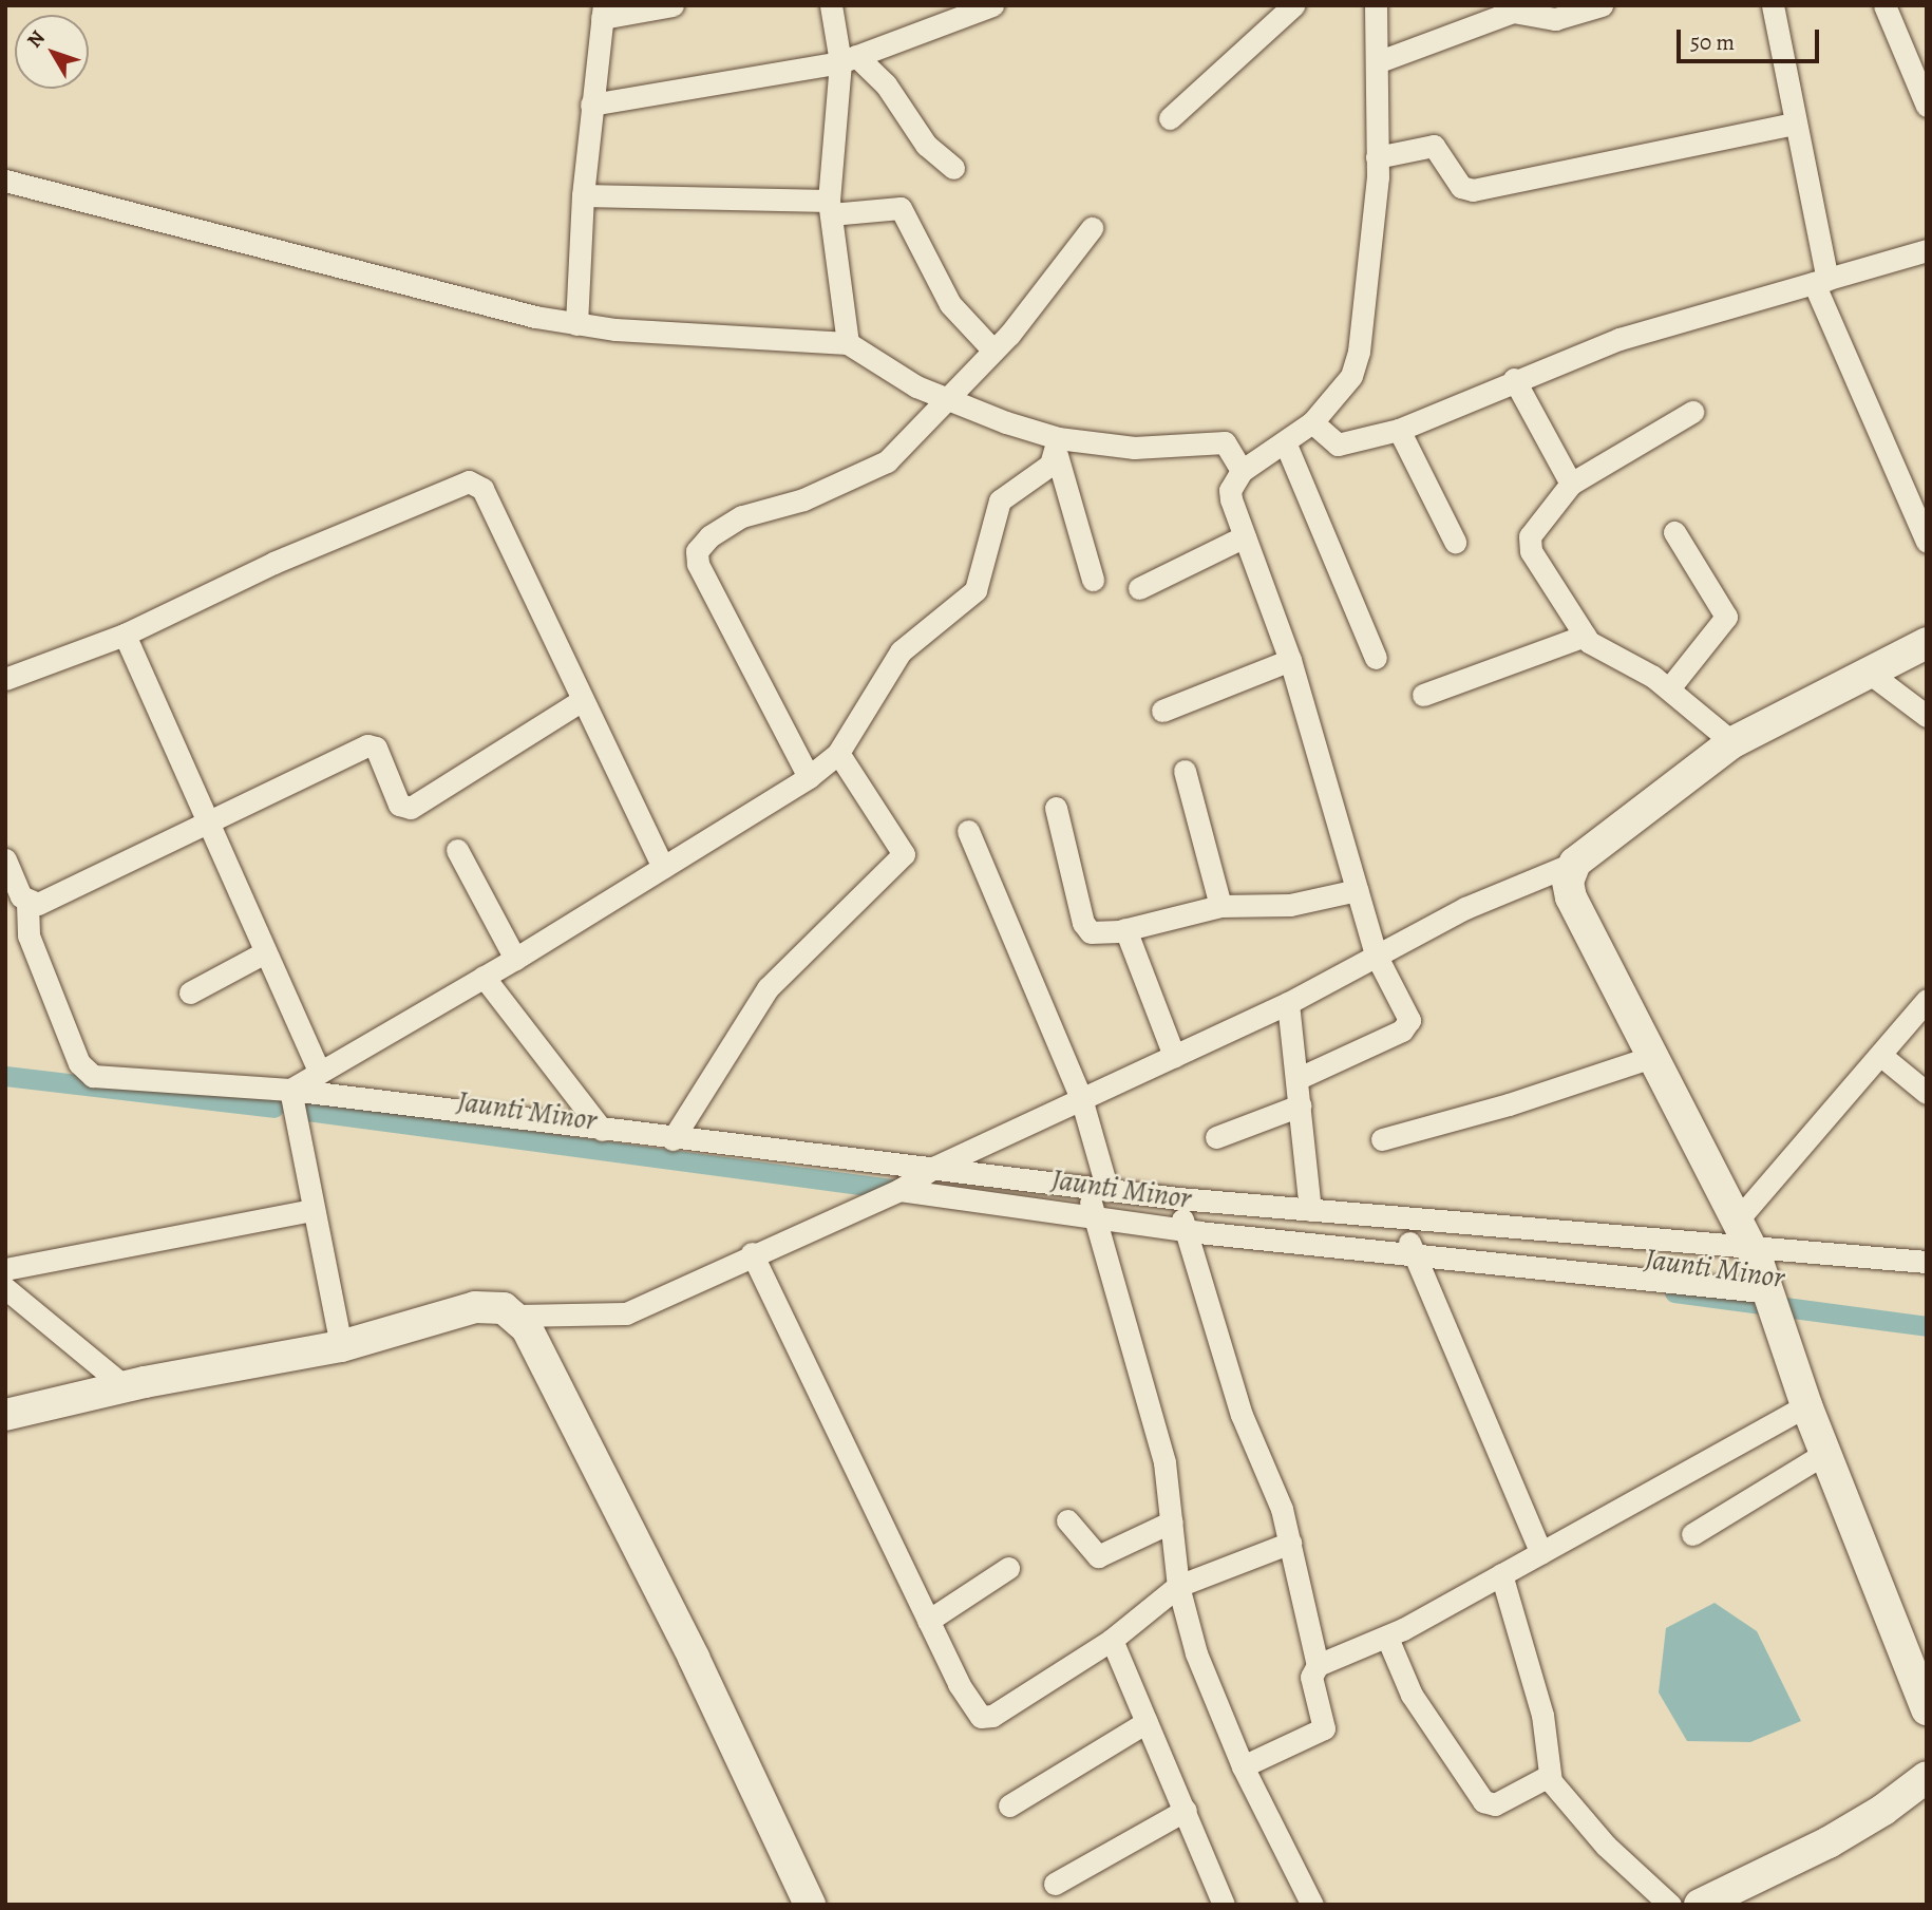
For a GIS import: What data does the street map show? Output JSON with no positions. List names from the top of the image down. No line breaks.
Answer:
{"water":["Jaunti Minor"],"scale_bar":"50 m","north":"top left"}
